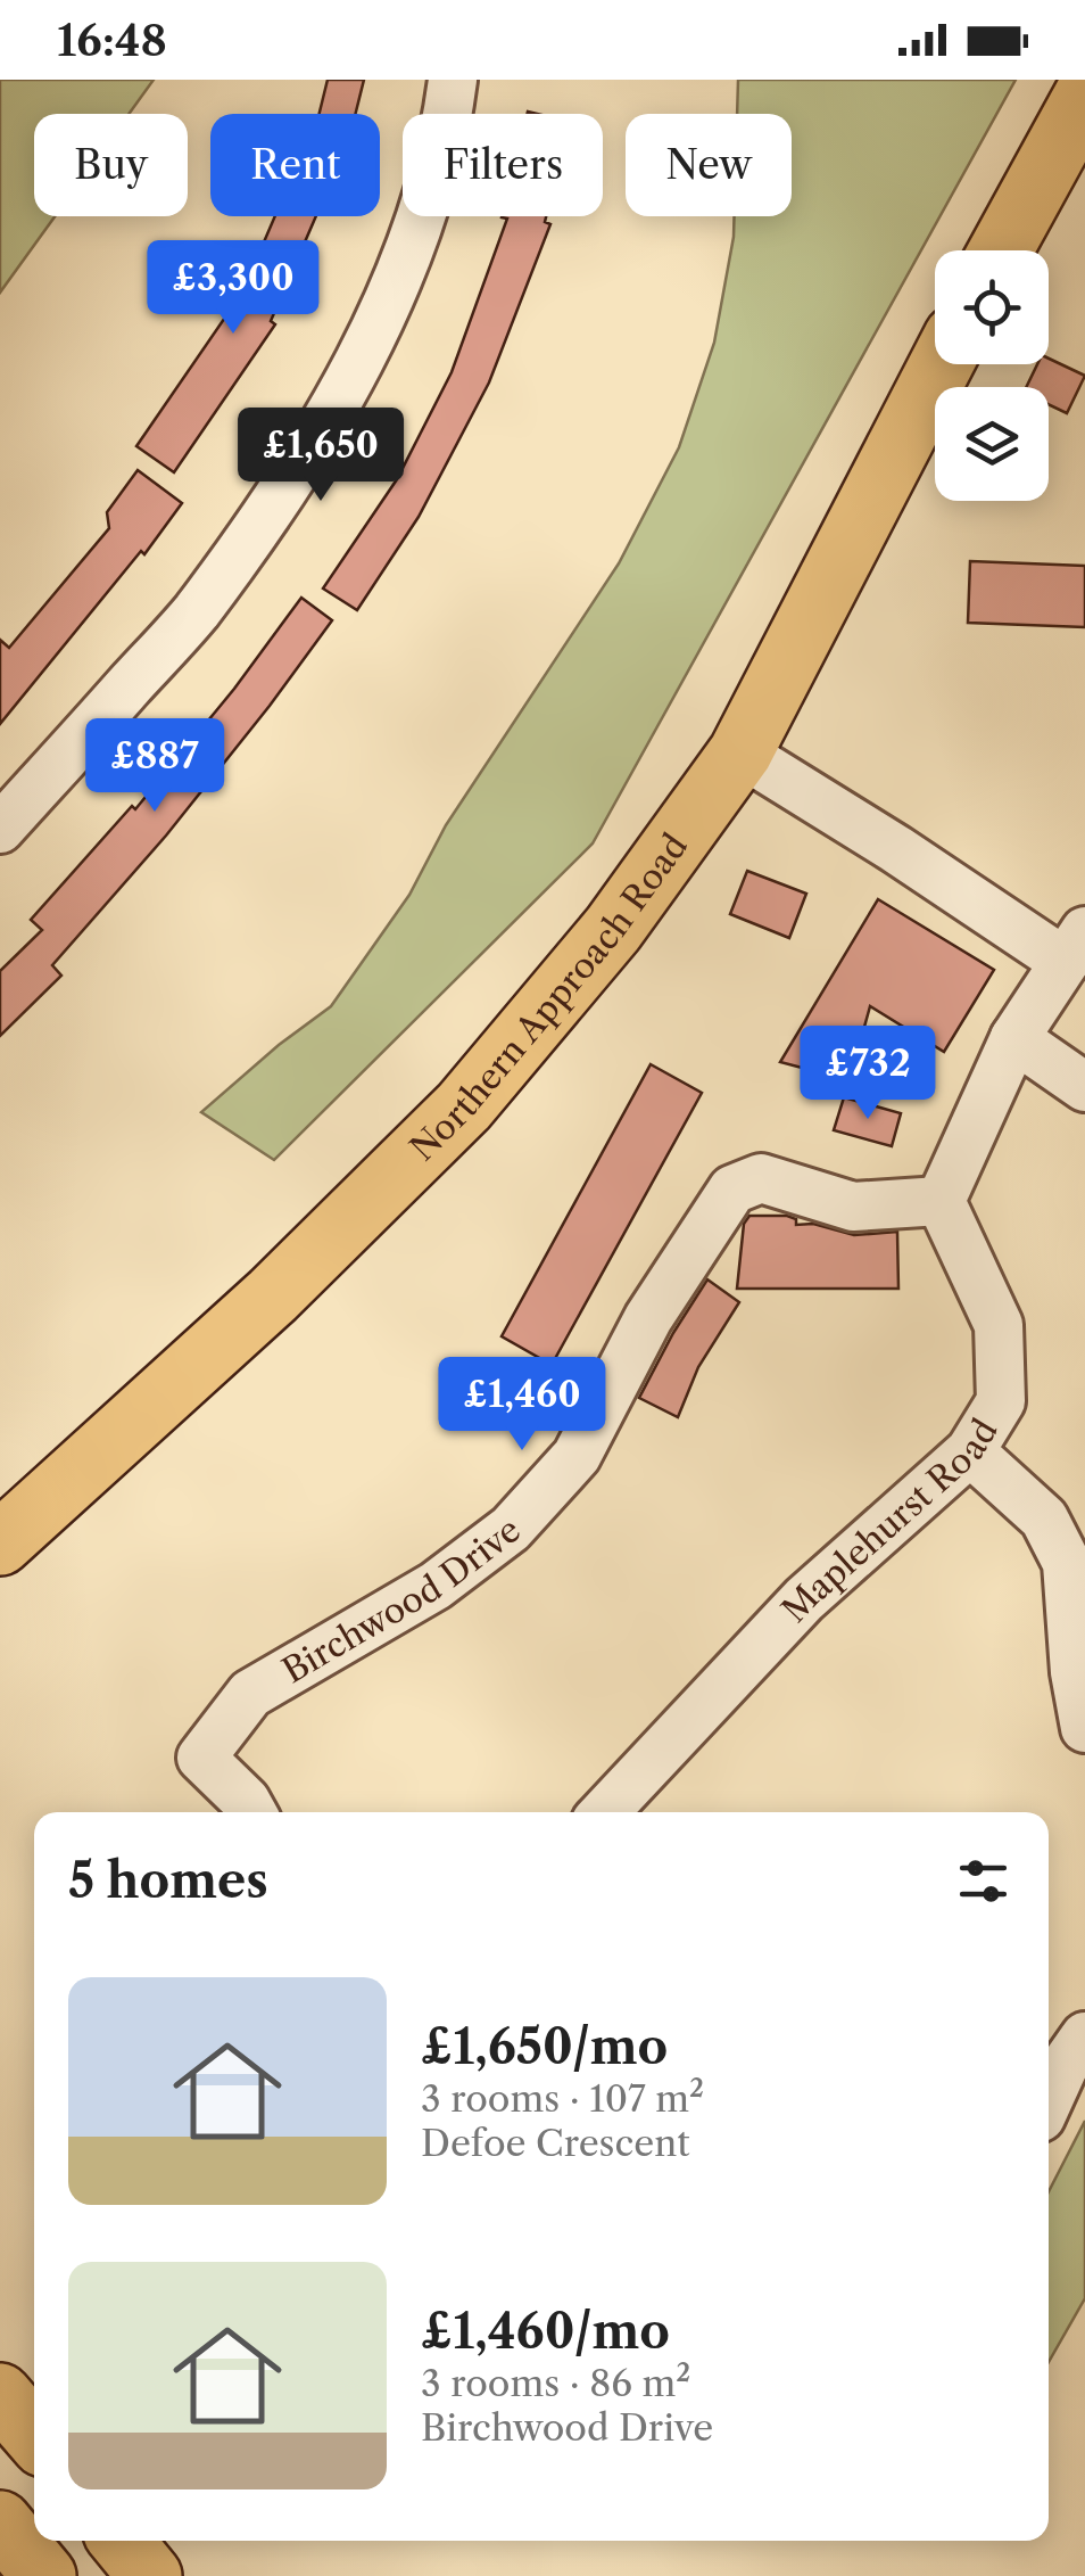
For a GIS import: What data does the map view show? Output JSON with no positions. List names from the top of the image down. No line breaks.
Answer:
{"streets":{"main road":["Northern Approach Road"],"street":["Maplehurst Road","Birchwood Drive"]},"crossings":[["Maplehurst Road","Birchwood Drive"]],"page":{"status":"16:48","chip":["Buy","Rent","Filters","New"],"price":["£3,300","£1,650","£887","£732","£1,460"],"heading":"5 homes","list":[{"name":"£1,650/mo","note":"3 rooms · 107 m² · Defoe Crescent"},{"name":"£1,460/mo","note":"3 rooms · 86 m² · Birchwood Drive"}]}}
